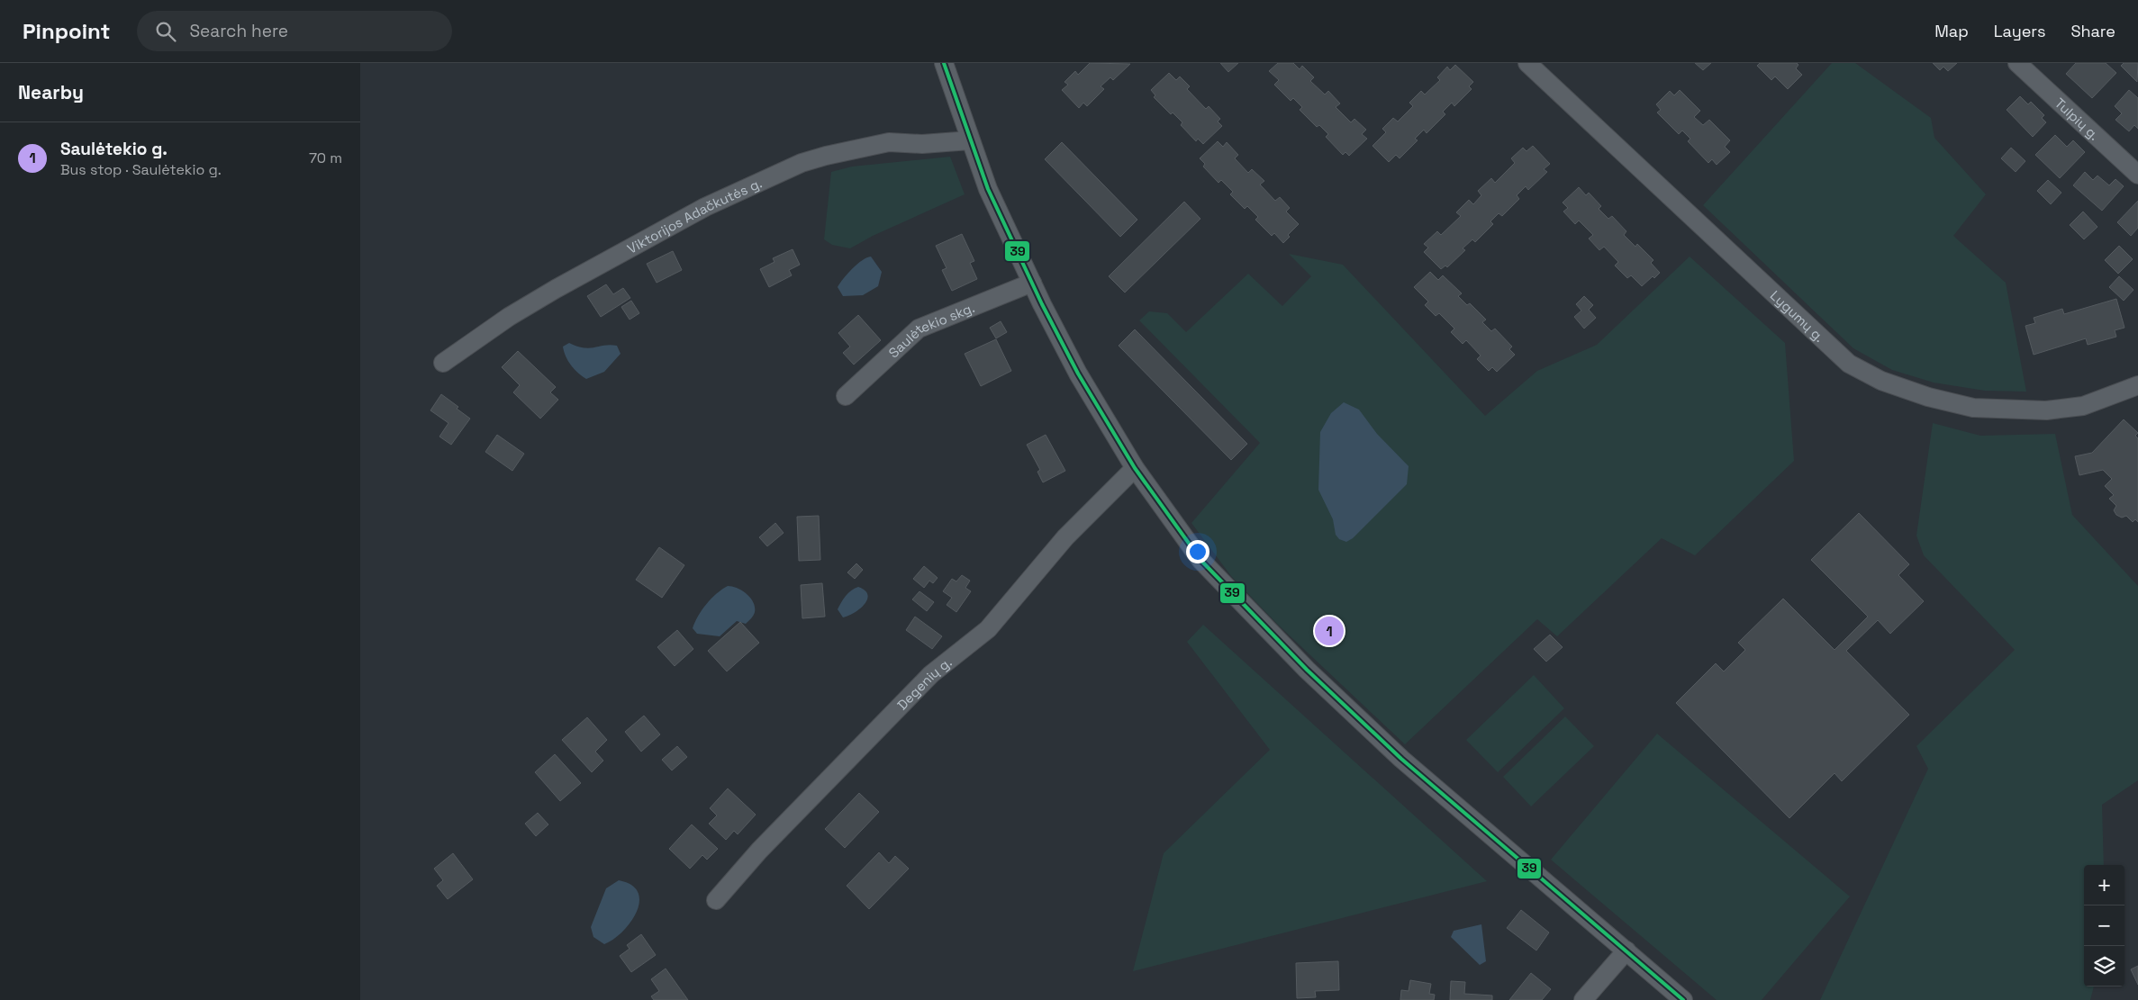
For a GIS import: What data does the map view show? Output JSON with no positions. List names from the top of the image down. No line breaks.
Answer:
{"streets":{"street":["Tulpių g.","Viktorijos Adačkutės g.","Lygumų g.","Saulėtekio skg.","Degenių g."]},"lines":["transit line 39"],"page":{"header":"Pinpoint","search":"Search here","nav":["Map","Layers","Share"],"heading":"Nearby","list":[{"mark":"1","name":"Saulėtekio g.","note":"Bus stop · Saulėtekio g.","value":"70 m"}],"pins":"1","map_buttons":["+","−"]}}
